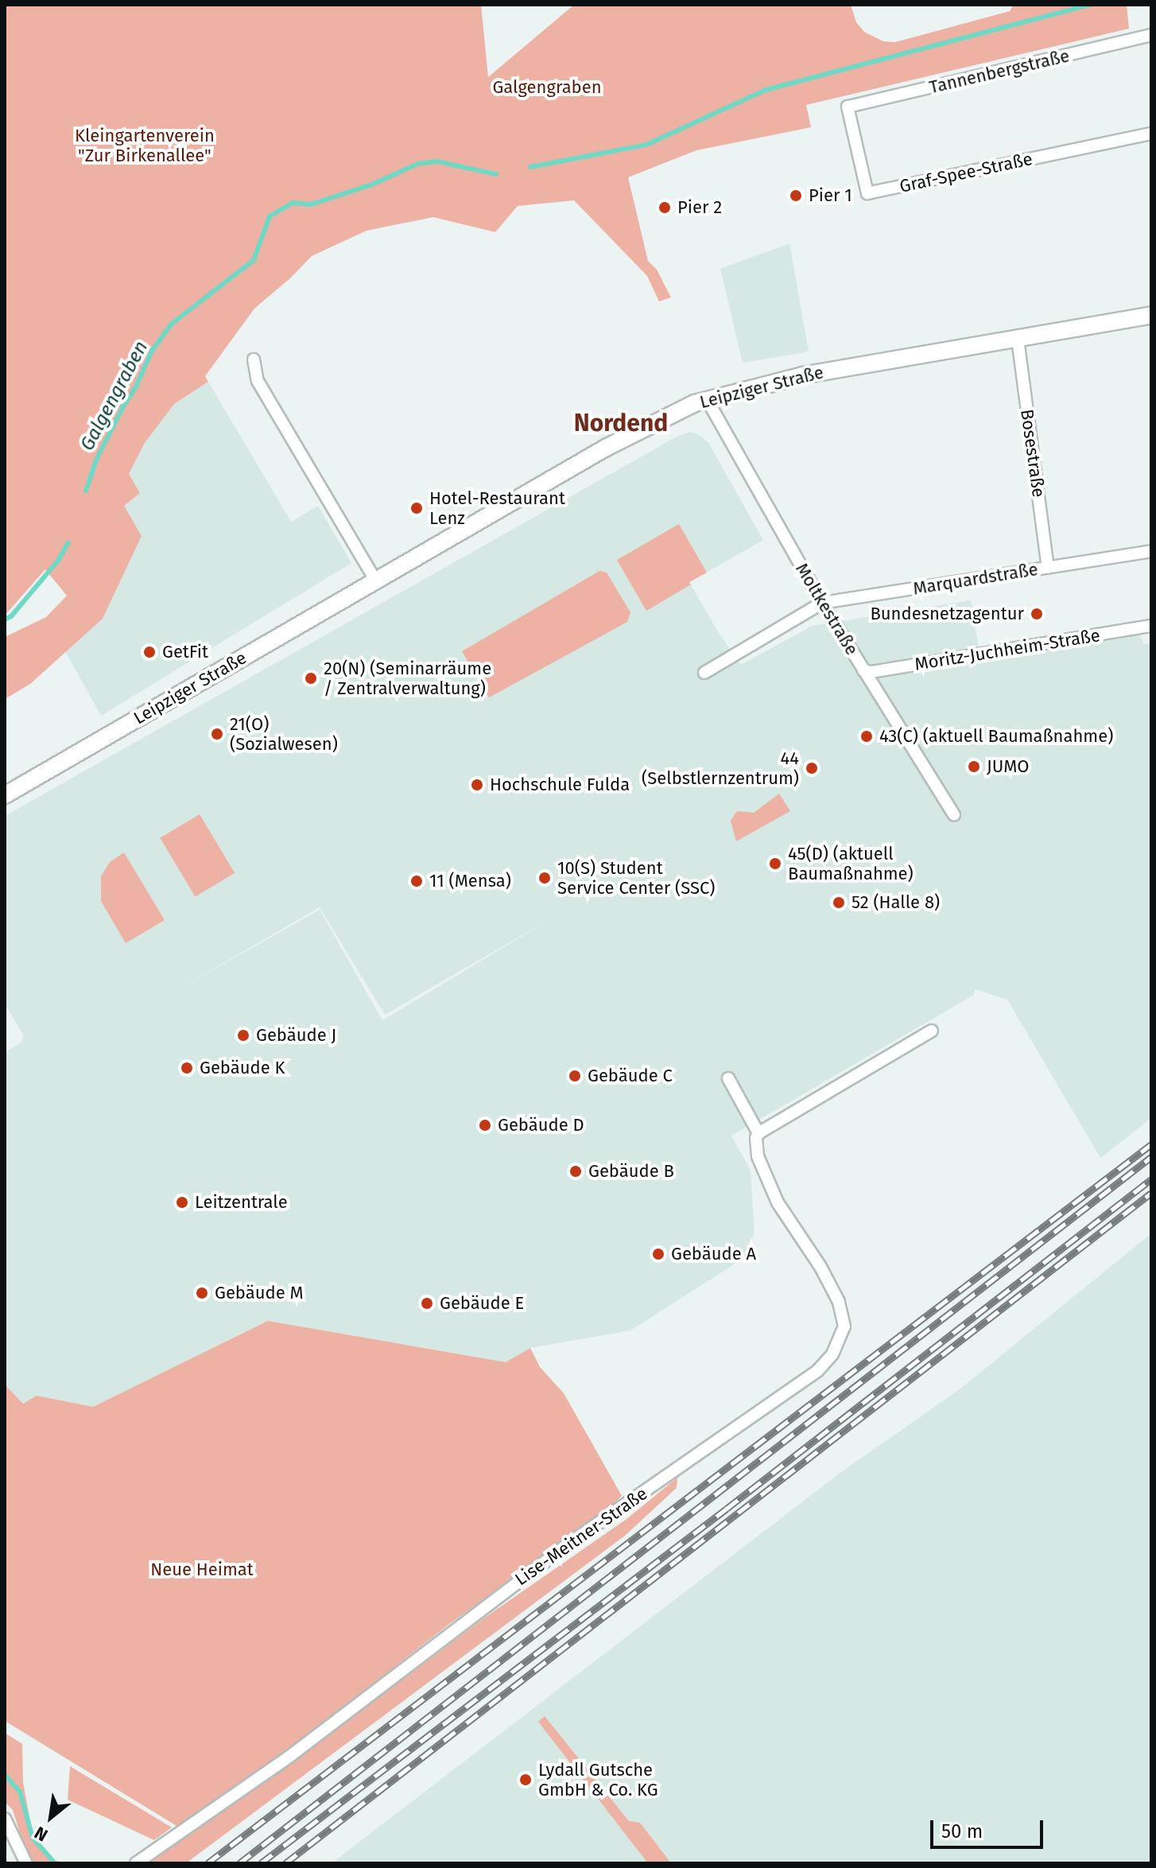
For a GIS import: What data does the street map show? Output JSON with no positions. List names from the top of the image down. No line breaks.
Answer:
{"streets":{"main road":["Leipziger Straße"],"street":["Tannenbergstraße","Graf-Spee-Straße","Bosestraße","Marquardstraße","Moltkestraße","Moritz-Juchheim-Straße","Lise-Meitner-Straße"]},"crossings":[["Tannenbergstraße","Graf-Spee-Straße"],["Leipziger Straße","Bosestraße"],["Leipziger Straße","Moltkestraße"],["Bosestraße","Marquardstraße"],["Marquardstraße","Moltkestraße"],["Moltkestraße","Moritz-Juchheim-Straße"]],"districts":["Nordend"],"water":["Galgengraben"],"parks":["Galgengraben","Kleingartenverein \"Zur Birkenallee\"","Neue Heimat"],"places":["Pier 1","Pier 2","Hotel-Restaurant Lenz","Bundesnetzagentur","GetFit","20(N) (Seminarräume / Zentralverwaltung)","21(O) (Sozialwesen)","43(C) (aktuell Baumaßnahme)","JUMO","44 (Selbstlernzentrum)","Hochschule Fulda","45(D) (aktuell Baumaßnahme)","10(S) Student Service Center (SSC)","11 (Mensa)","52 (Halle 8)","Gebäude J","Gebäude K","Gebäude C","Gebäude D","Gebäude B","Leitzentrale","Gebäude A","Gebäude M","Gebäude E","Lydall Gutsche GmbH & Co. KG"],"scale_bar":"50 m","north":"bottom left"}
